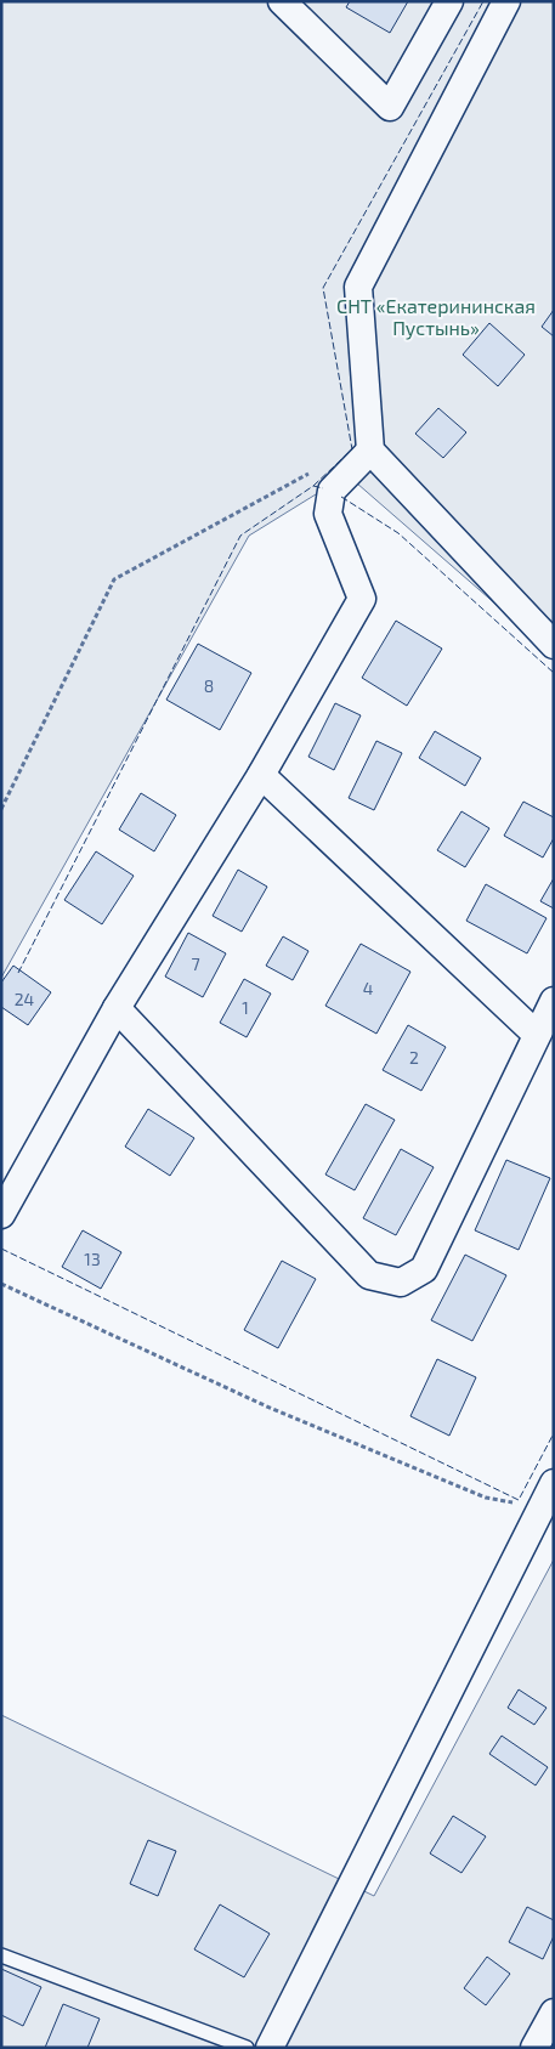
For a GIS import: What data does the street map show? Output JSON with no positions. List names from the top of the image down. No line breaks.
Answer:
{"parks":["СНТ «Екатерининская Пустынь»"],"house_numbers":["8","7","4","24","1","2","13"]}
